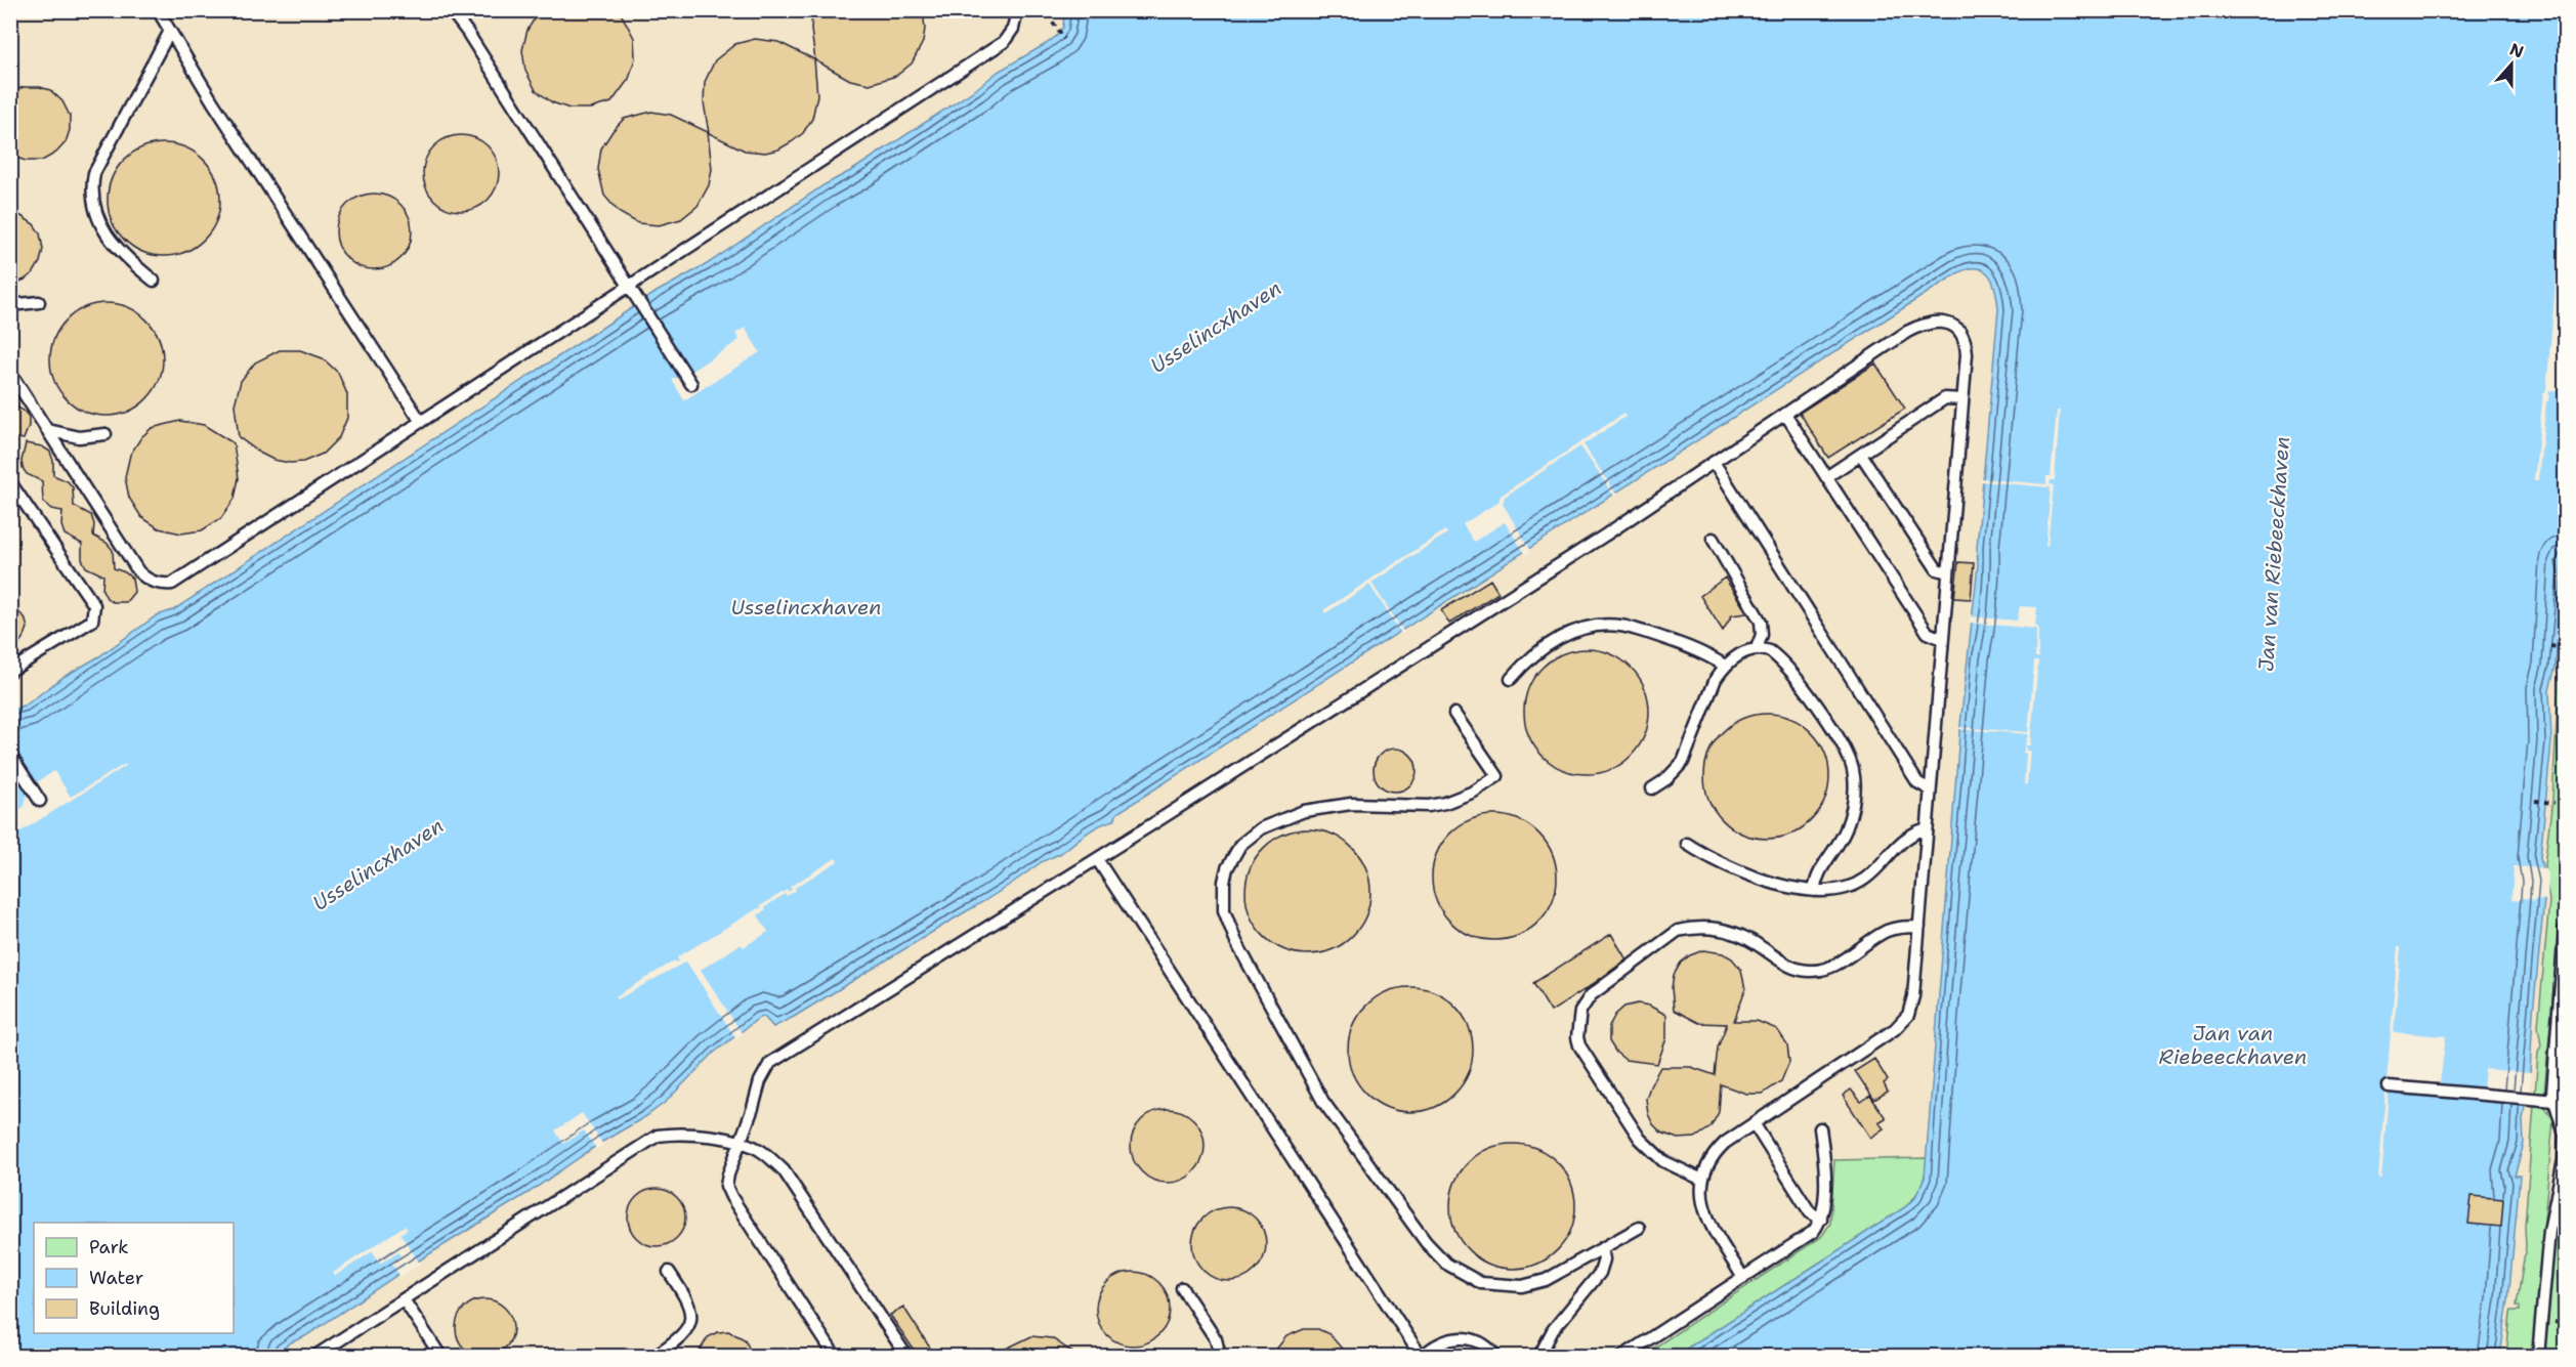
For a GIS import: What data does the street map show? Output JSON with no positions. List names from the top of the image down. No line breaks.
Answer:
{"water":["Usselincxhaven","Jan van Riebeeckhaven"],"legend":["Park","Water","Building"],"north":"top"}
